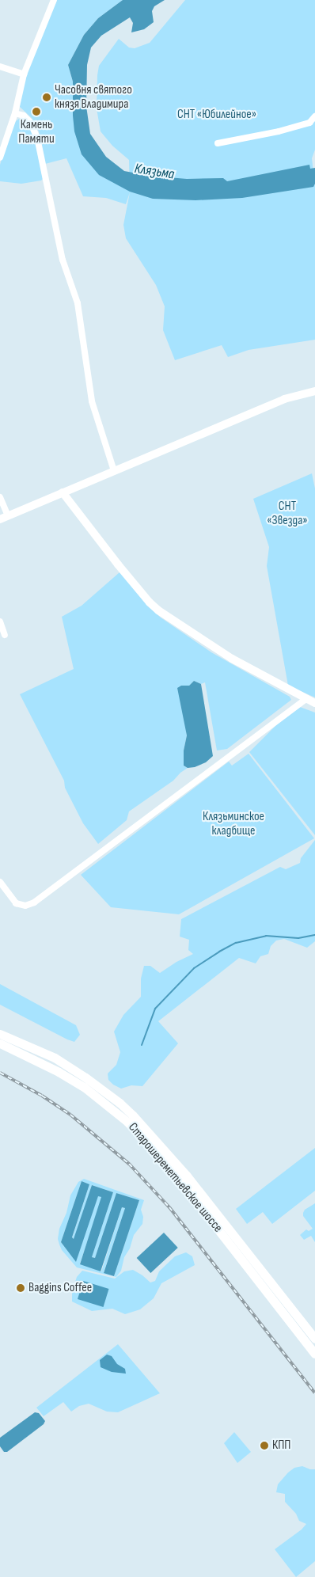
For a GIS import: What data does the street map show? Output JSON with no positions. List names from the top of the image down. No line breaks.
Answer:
{"streets":{"main road":["Старошереметьевское шоссе"]},"water":["Клязьма"],"parks":["СНТ «Юбилейное»","СНТ «Звезда»","Клязьминское кладбище"],"places":["Часовня святого князя Владимира","Камень Памяти","Baggins Coffee","КПП"]}
